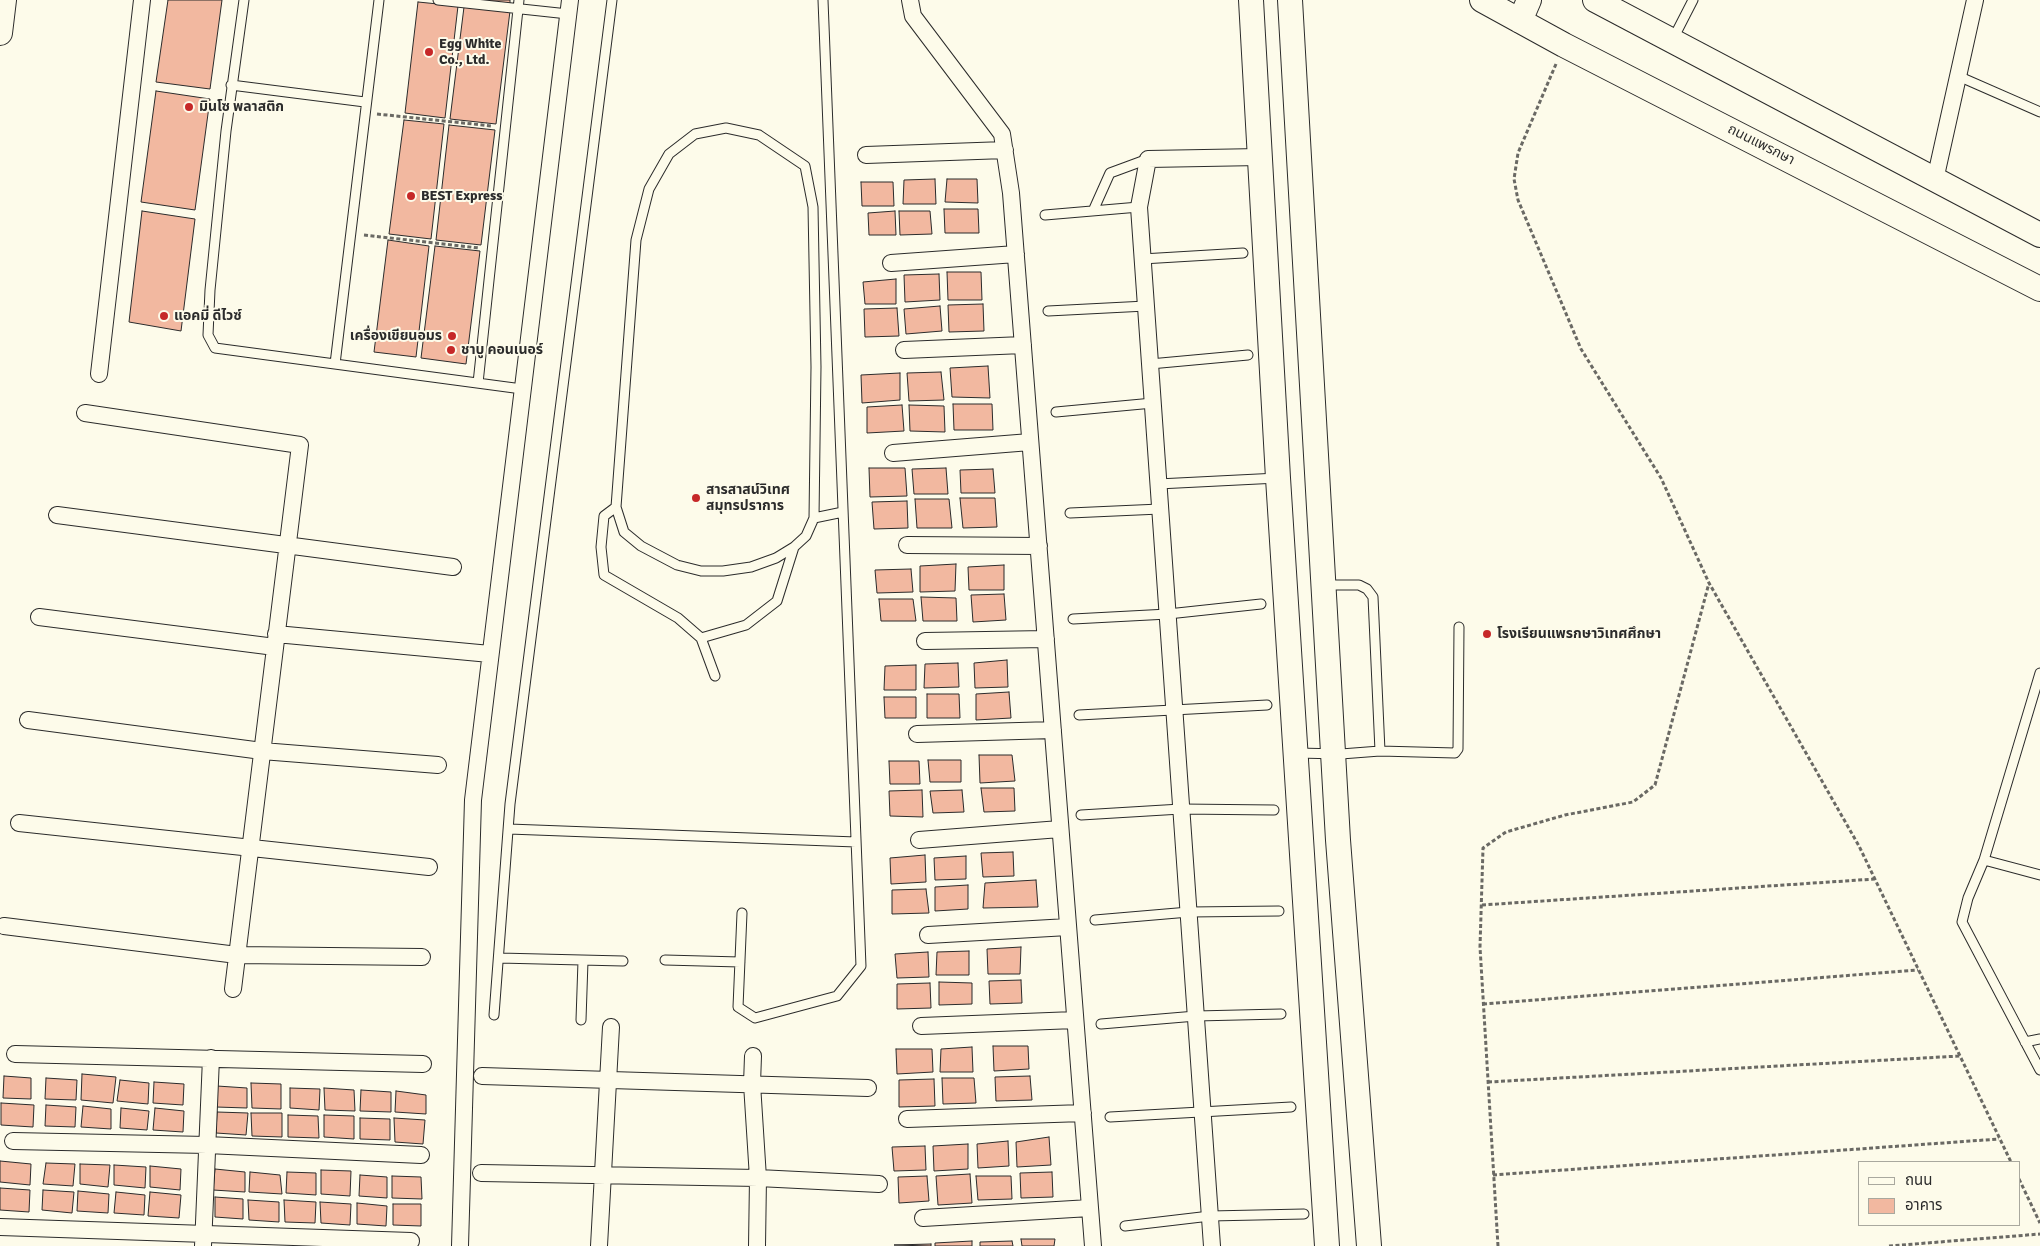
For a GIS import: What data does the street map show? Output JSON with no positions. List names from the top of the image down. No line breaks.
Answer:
{"streets":{"street":["ถนนแพรกษา"]},"places":["Egg White Co., Ltd.","มินโซ พลาสติก","BEST Express","แอคมี่ ดีไวซ์","เครื่องเขียนอมร","ชาบู คอนเนอร์","สารสาสน์วิเทศ สมุทรปราการ","โรงเรียนแพรกษาวิเทศศึกษา"],"legend":["ถนน","อาคาร"]}
